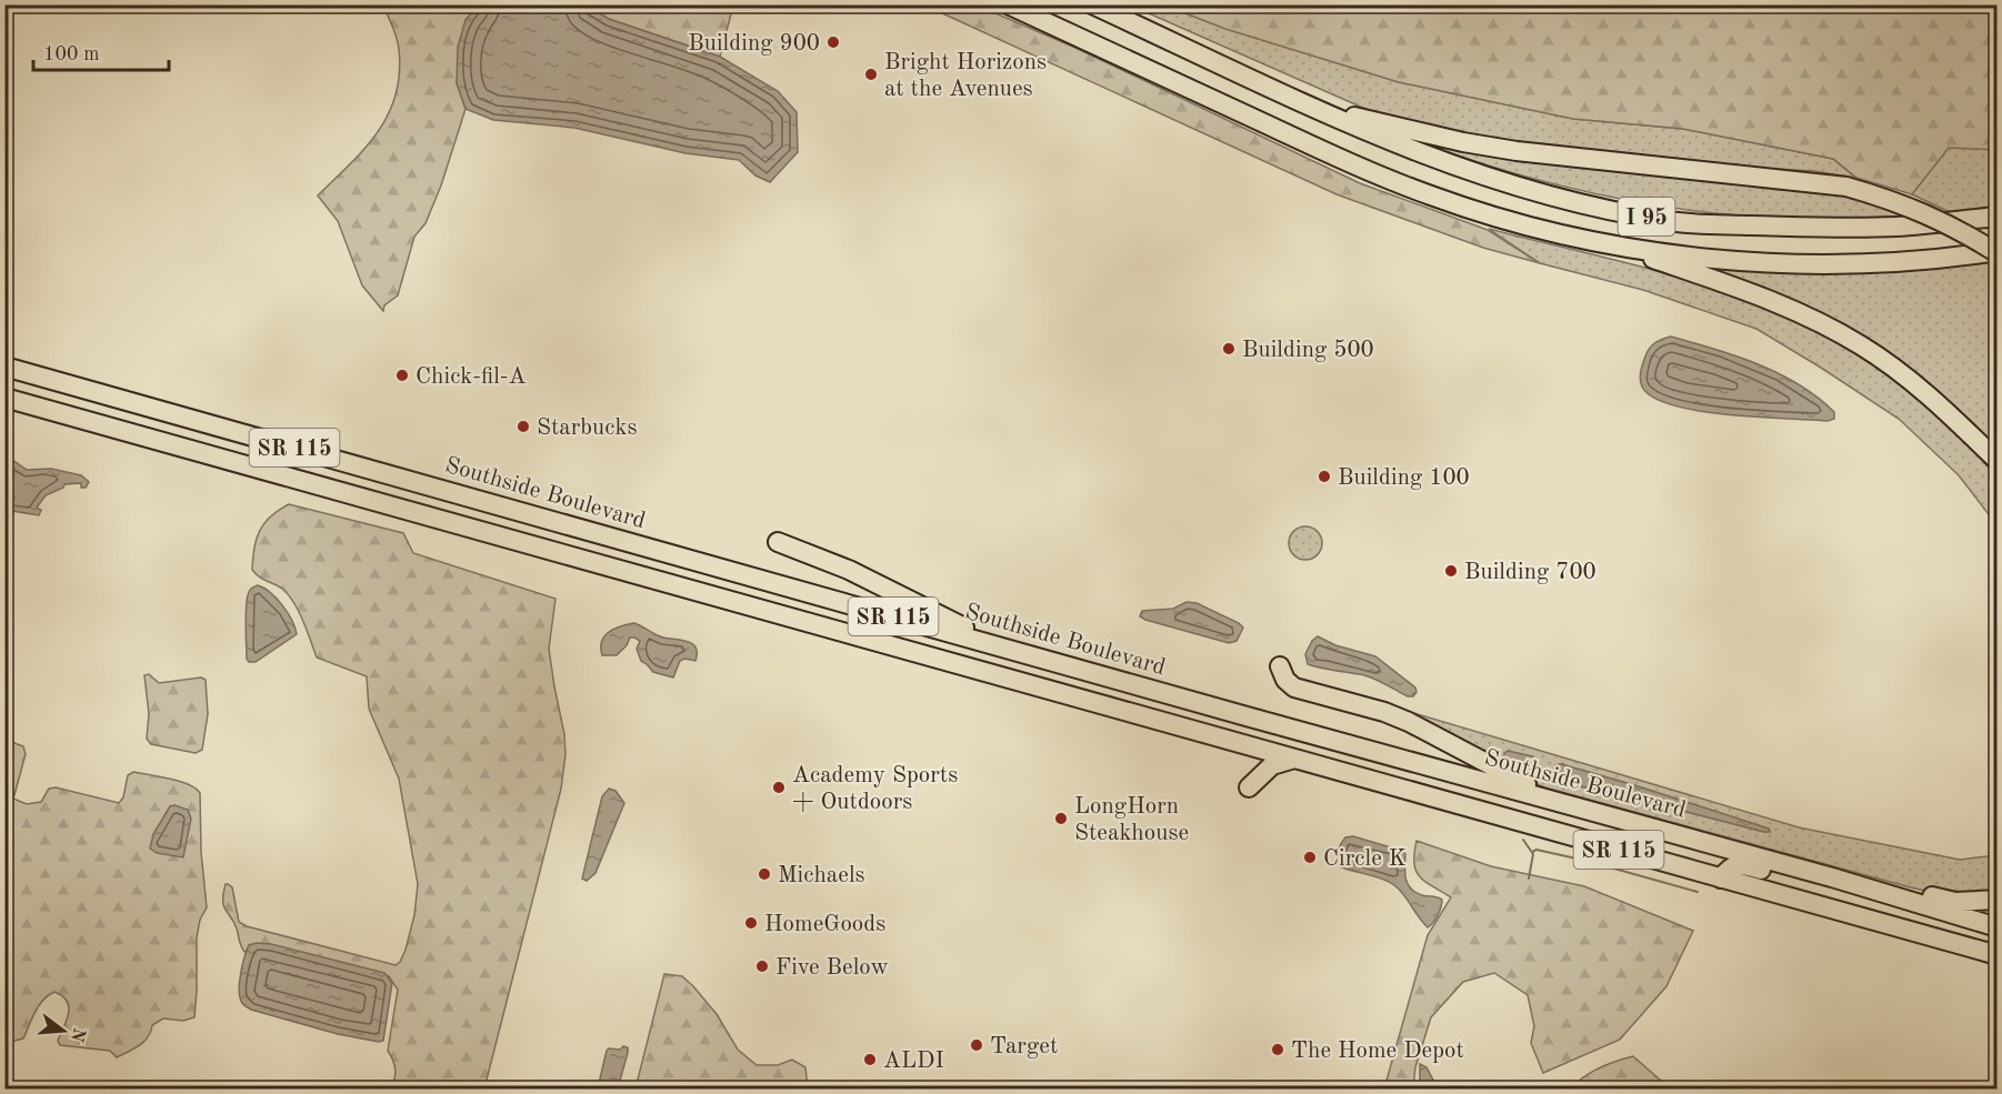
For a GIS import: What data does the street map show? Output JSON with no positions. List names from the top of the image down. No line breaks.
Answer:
{"streets":{"highway":["I 95","SR 115","Southside Boulevard"]},"places":["Building 900","Bright Horizons at the Avenues","Building 500","Chick-fil-A","Starbucks","Building 100","Building 700","Academy Sports + Outdoors","LongHorn Steakhouse","Circle K","Michaels","HomeGoods","Five Below","Target","The Home Depot","ALDI"],"scale_bar":"100 m","north":"right"}
